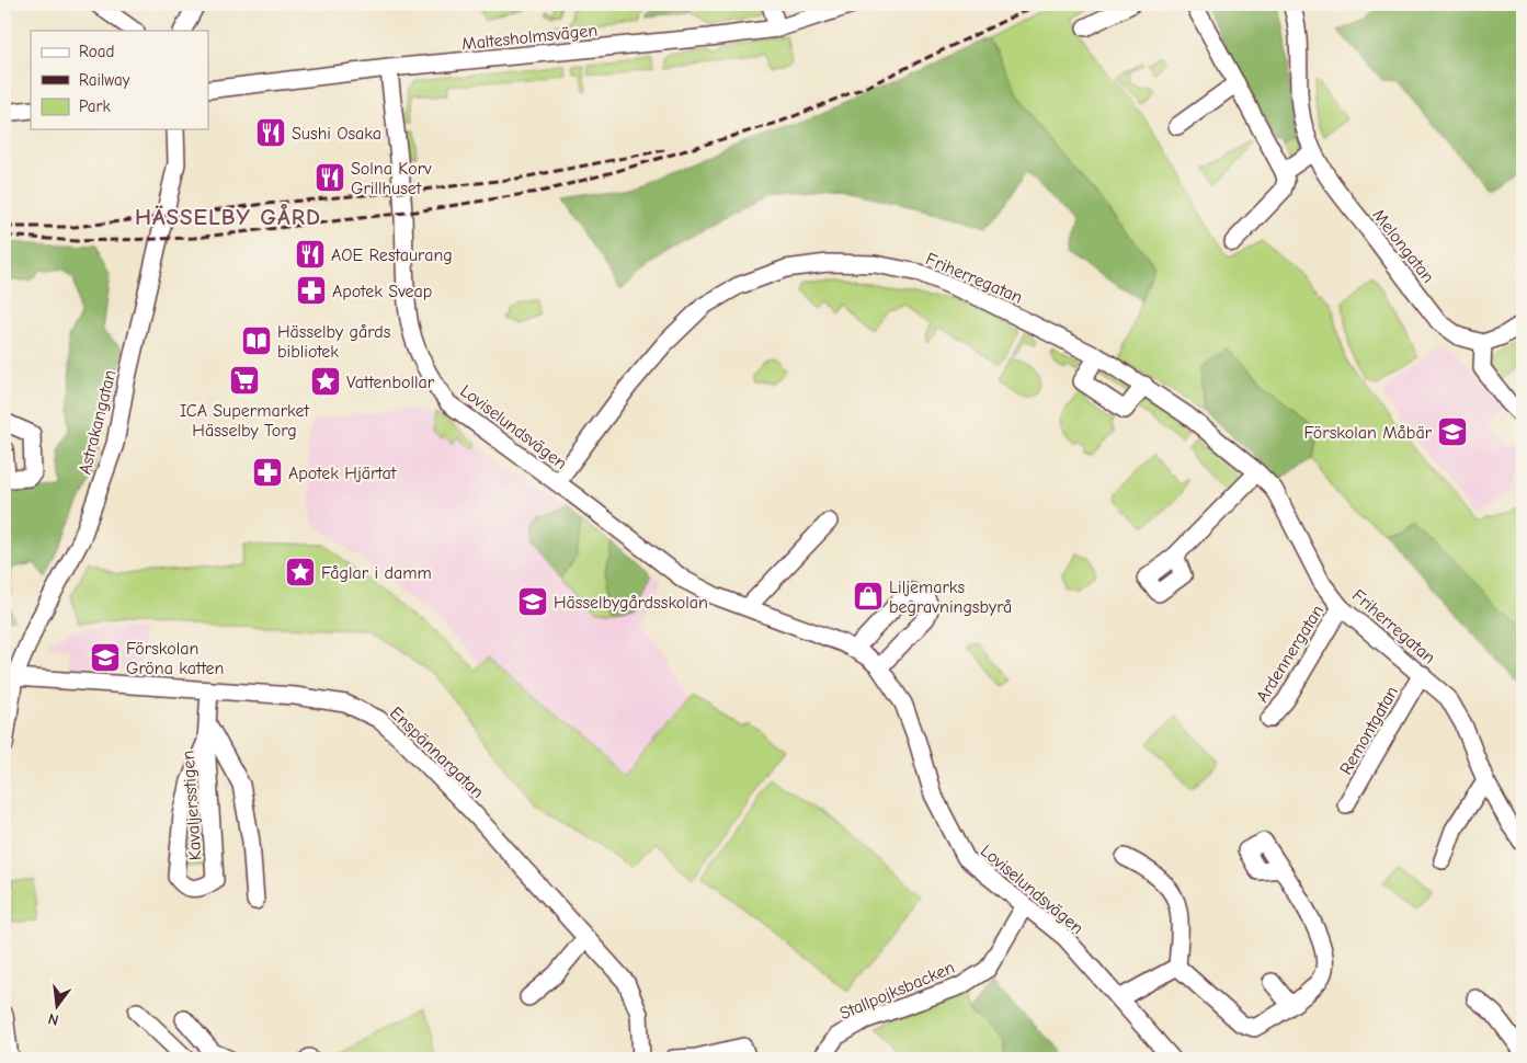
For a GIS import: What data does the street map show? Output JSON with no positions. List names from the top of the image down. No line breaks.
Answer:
{"streets":{"street":["Maltesholmsvägen","Melongatan","Friherregatan","Astrakangatan","Loviselundsvägen","Ardennergatan","Remontgatan","Enspännargatan","Kavaljersstigen","Stallpojksbacken"]},"crossings":[["Maltesholmsvägen","Loviselundsvägen"],["Friherregatan","Loviselundsvägen"],["Friherregatan","Ardennergatan"],["Friherregatan","Remontgatan"],["Astrakangatan","Enspännargatan"],["Loviselundsvägen","Stallpojksbacken"],["Enspännargatan","Kavaljersstigen"]],"districts":["HÄSSELBY GÅRD"],"places":{"restaurant":["Sushi Osaka","Solna Korv Grillhuset","AOE Restaurang"],"pharmacy":["Apotek Sveap","Apotek Hjärtat"],"library":["Hässelby gårds bibliotek"],"supermarket":["ICA Supermarket Hässelby Torg"],"place":["Vattenbollar","Fåglar i damm"],"school or university":["Förskolan Måbär","Hässelbygårdsskolan","Förskolan Gröna katten"],"shop":["Liljemarks begravningsbyrå"]},"legend":["Road","Railway","Park"],"north":"bottom"}
